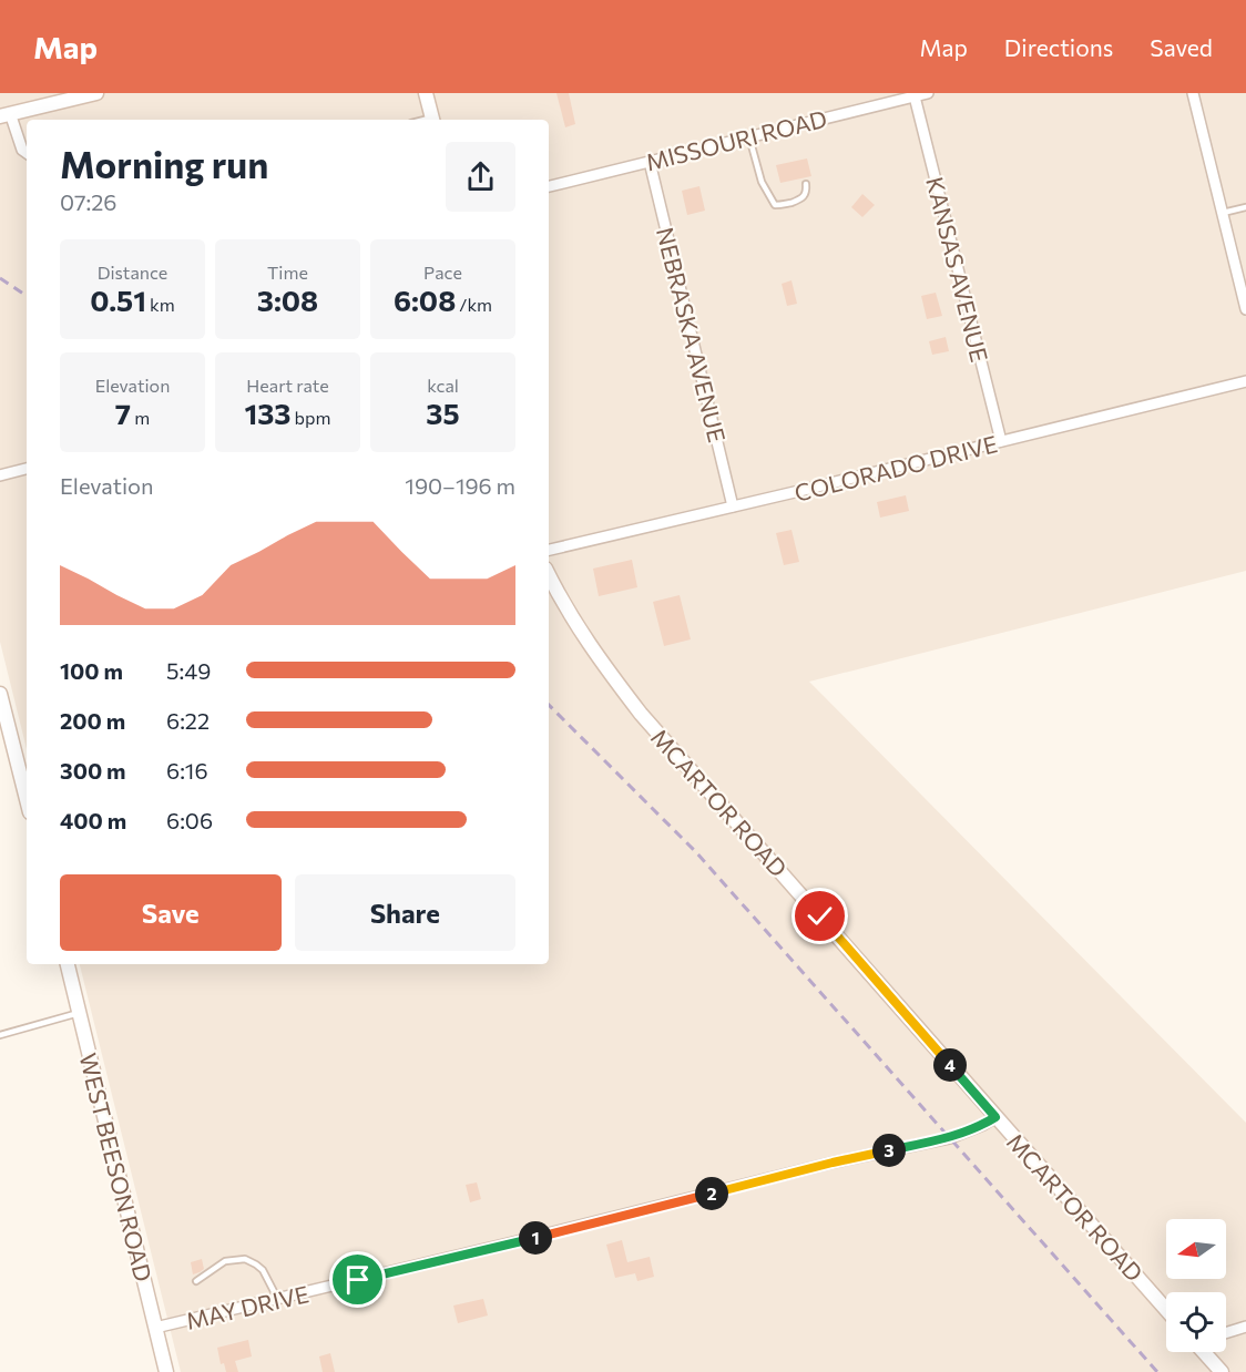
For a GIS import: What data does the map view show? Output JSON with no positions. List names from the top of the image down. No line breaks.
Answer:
{"streets":{"main road":["MCARTOR ROAD","WEST BEESON ROAD"],"street":["MISSOURI ROAD","KANSAS AVENUE","NEBRASKA AVENUE","COLORADO DRIVE","MAY DRIVE"]},"crossings":[["MISSOURI ROAD","KANSAS AVENUE"],["MISSOURI ROAD","NEBRASKA AVENUE"],["KANSAS AVENUE","COLORADO DRIVE"],["NEBRASKA AVENUE","COLORADO DRIVE"],["MCARTOR ROAD","MAY DRIVE"],["WEST BEESON ROAD","MAY DRIVE"]],"north":"left","page":{"header":"Map","nav":["Map","Directions","Saved"],"heading":["Morning run","07:26"],"stats":[["Distance","0.51 km"],["Time","3:08"],["Pace","6:08 /km"],["Elevation","7 m"],["Heart rate","133 bpm"],["kcal","35"]],"chart":["Elevation","190–196 m"],"list":[{"name":"100 m","note":"5:49"},{"name":"200 m","note":"6:22"},{"name":"300 m","note":"6:16"},{"name":"400 m","note":"6:06"}],"buttons":["Save","Share"],"pins":["4","3","2","1"]}}
